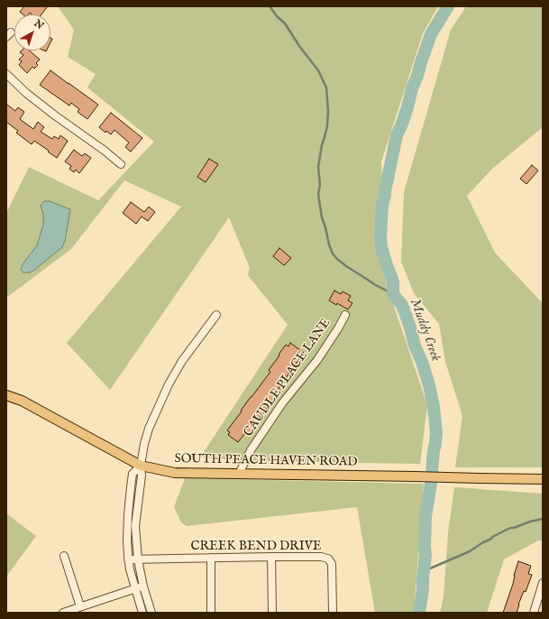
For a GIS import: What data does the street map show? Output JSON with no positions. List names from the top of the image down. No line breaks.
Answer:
{"streets":{"main road":["SOUTH PEACE HAVEN ROAD"],"street":["CAUDLE PLACE LANE","CREEK BEND DRIVE"]},"crossings":[["CAUDLE PLACE LANE","SOUTH PEACE HAVEN ROAD"]],"water":["Muddy Creek"],"north":"top right"}
